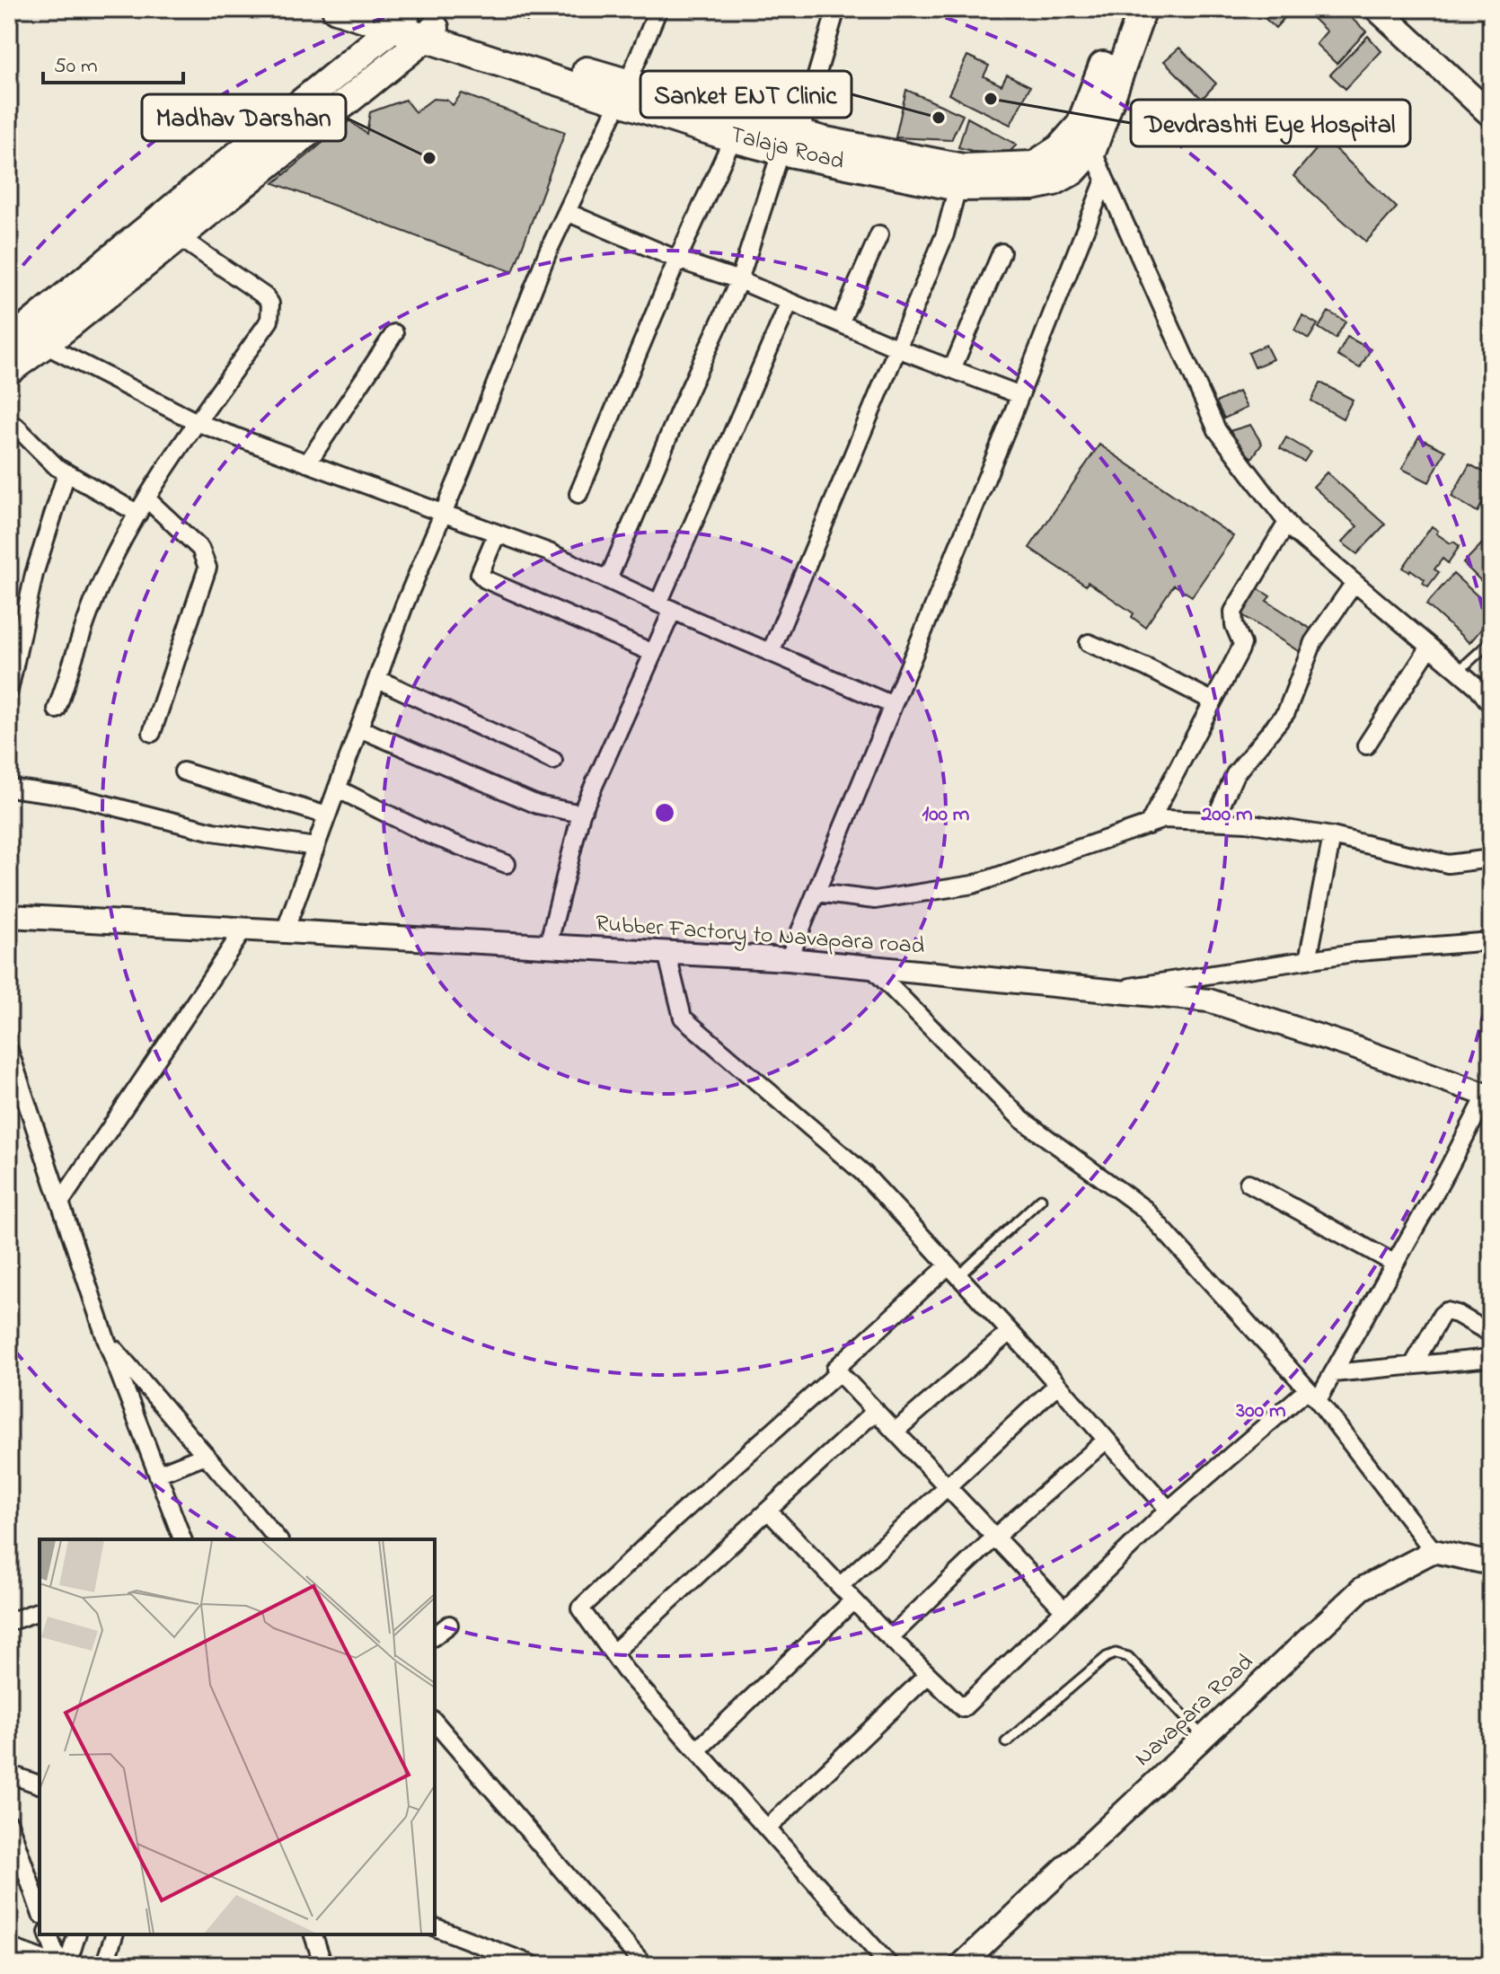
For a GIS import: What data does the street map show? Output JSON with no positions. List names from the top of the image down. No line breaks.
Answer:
{"streets":{"main road":["Talaja Road"],"street":["Rubber Factory to Navapara road","Navapara Road"]},"places":["Devdrashti Eye Hospital","Sanket ENT Clinic","Madhav Darshan"],"scale_bar":"50 m","rings":["100 m","200 m","300 m"]}
